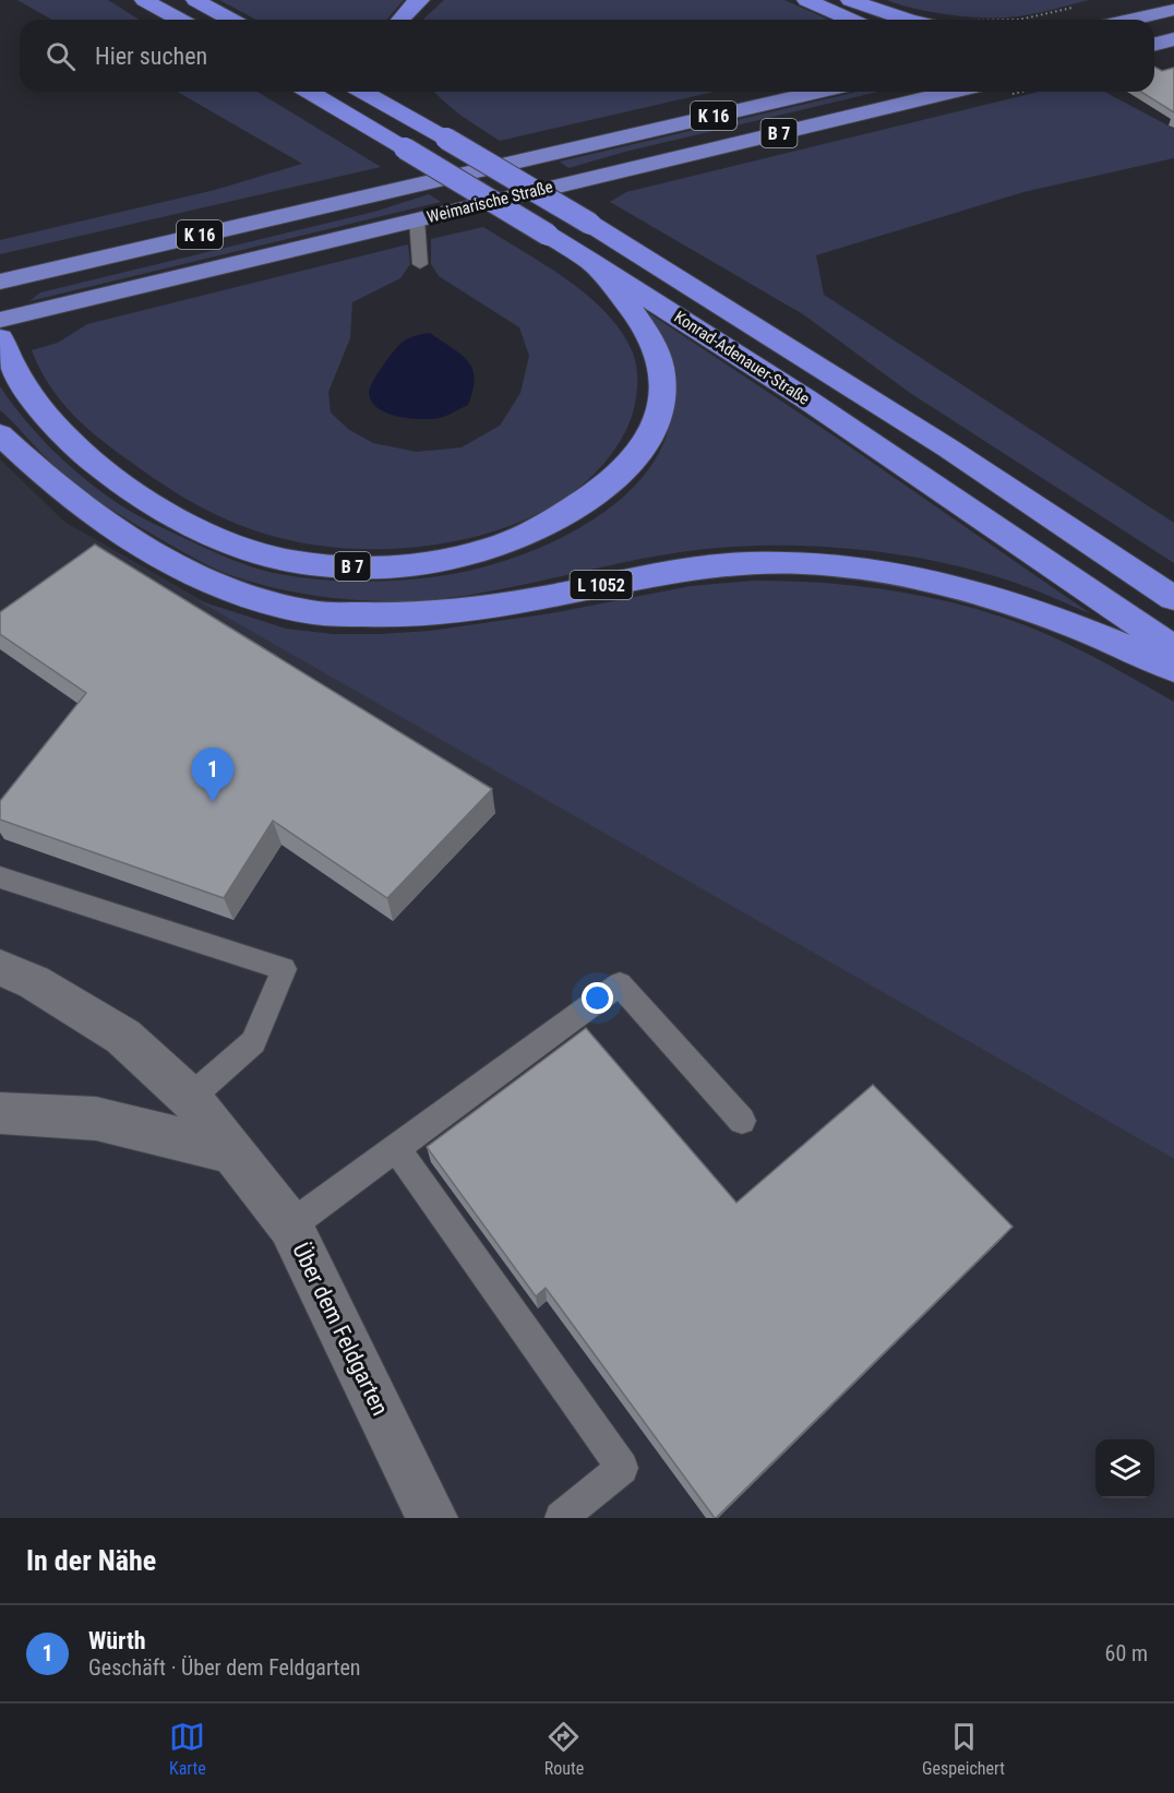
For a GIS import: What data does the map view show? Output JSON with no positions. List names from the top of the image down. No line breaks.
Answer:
{"streets":{"highway":["B 7","Konrad-Adenauer-Straße","L 1052"],"main road":["K 16","Weimarische Straße"],"street":["Über dem Feldgarten"]},"crossings":[["B 7","Konrad-Adenauer-Straße"]],"page":{"search":"Hier suchen","pins":"1","heading":"In der Nähe","list":[{"mark":"1","name":"Würth","note":"Geschäft · Über dem Feldgarten","value":"60 m"}],"nav":["Karte","Route","Gespeichert"]}}
